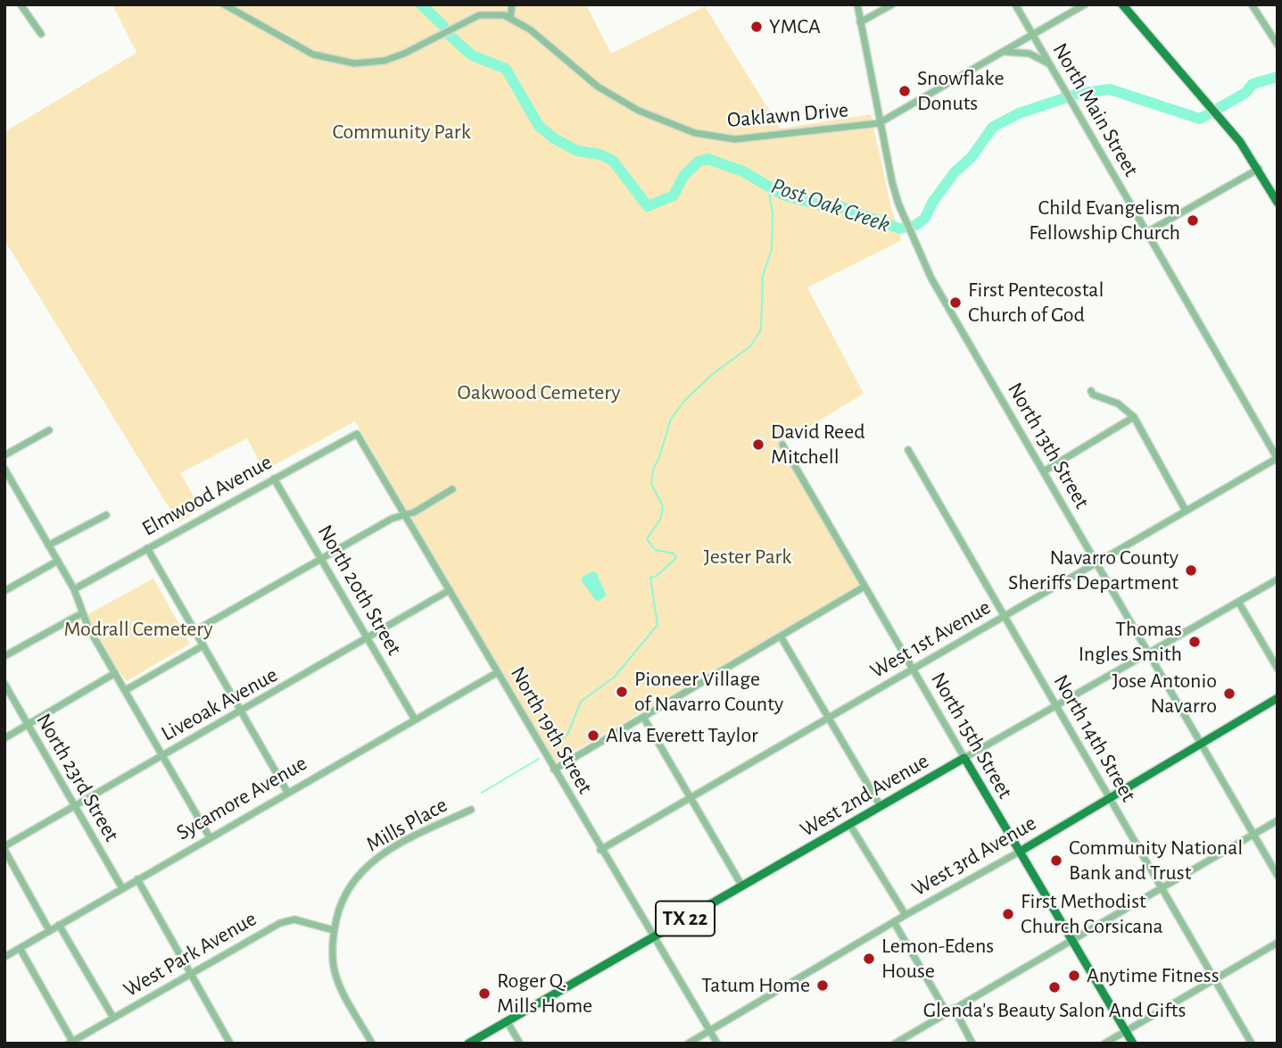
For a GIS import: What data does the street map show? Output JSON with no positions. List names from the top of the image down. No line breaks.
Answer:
{"streets":{"main road":["North 15th Street","West 2nd Avenue","West 3rd Avenue","TX 22"],"street":["North Main Street","Oaklawn Drive","North 13th Street","Elmwood Avenue","North 20th Street","West 1st Avenue","Liveoak Avenue","North 19th Street","North 14th Street","North 23rd Street","Sycamore Avenue","Mills Place","West Park Avenue"]},"crossings":[["North Main Street","Oaklawn Drive"],["North Main Street","West 1st Avenue"],["Oaklawn Drive","North 13th Street"],["North 13th Street","West 1st Avenue"],["North 13th Street","West 2nd Avenue"],["North 13th Street","West 3rd Avenue"],["Elmwood Avenue","North 20th Street"],["Elmwood Avenue","North 19th Street"],["North 20th Street","Liveoak Avenue"],["North 20th Street","Sycamore Avenue"],["West 1st Avenue","North 19th Street"],["West 1st Avenue","North 15th Street"],["West 1st Avenue","North 14th Street"],["Liveoak Avenue","North 19th Street"],["Liveoak Avenue","North 23rd Street"],["North 19th Street","West 2nd Avenue"],["North 19th Street","Sycamore Avenue"],["North 19th Street","West 3rd Avenue"],["North 15th Street","West 2nd Avenue"],["North 15th Street","West 3rd Avenue"],["North 14th Street","West 2nd Avenue"],["North 14th Street","West 3rd Avenue"],["North 23rd Street","Sycamore Avenue"],["Mills Place","West Park Avenue"]],"water":["Post Oak Creek"],"parks":["Community Park","Oakwood Cemetery","Jester Park","Modrall Cemetery"],"places":["YMCA","Snowflake Donuts","Child Evangelism Fellowship Church","First Pentecostal Church of God","David Reed Mitchell","Navarro County Sheriffs Department","Thomas Ingles Smith","Pioneer Village of Navarro County","Jose Antonio Navarro","Alva Everett Taylor","Community National Bank and Trust","First Methodist Church Corsicana","Lemon-Edens House","Anytime Fitness","Tatum Home","Glenda's Beauty Salon And Gifts","Roger Q. Mills Home"]}
